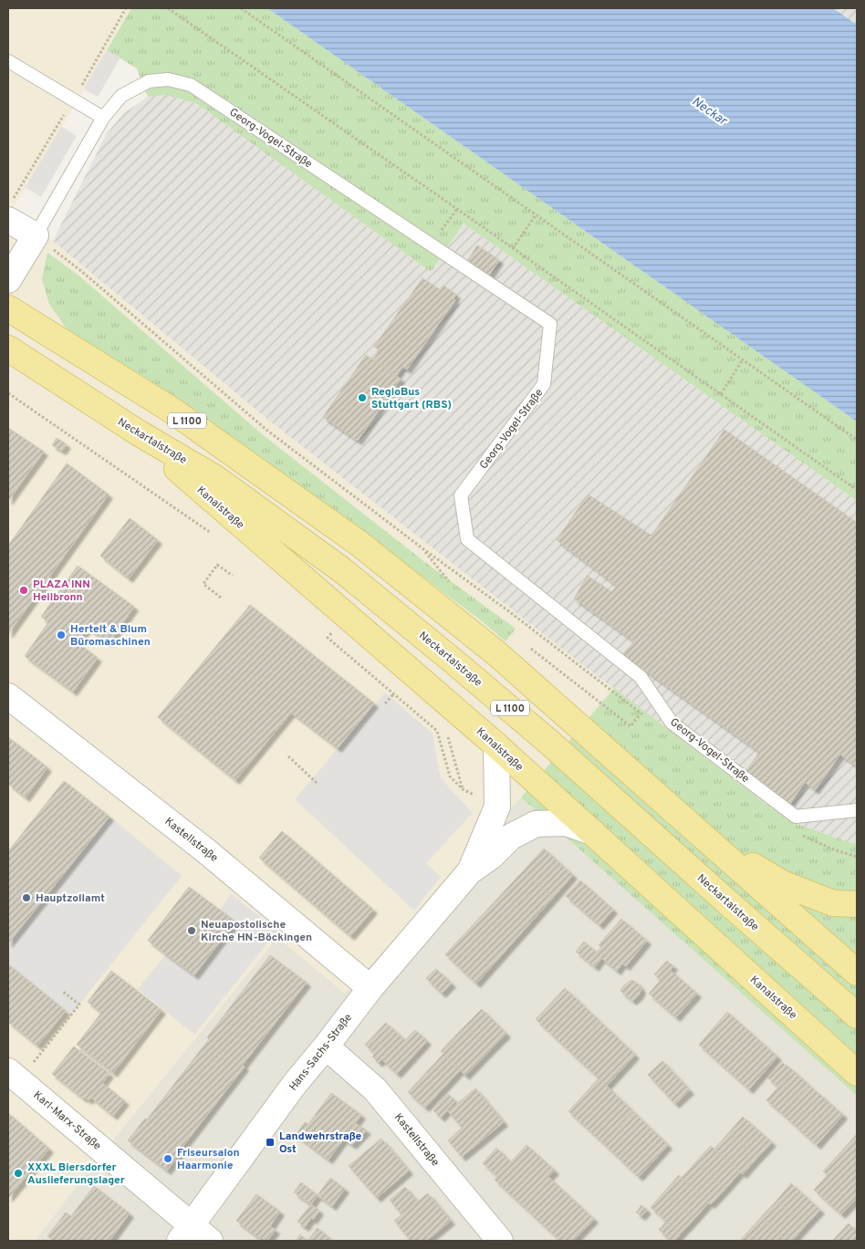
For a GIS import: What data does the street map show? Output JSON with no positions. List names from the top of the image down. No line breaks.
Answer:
{"streets":{"main road":["L 1100","Neckartalstraße","Kanalstraße"],"street":["Georg-Vogel-Straße","Kastellstraße","Hans-Sachs-Straße","Karl-Marx-Straße"]},"crossings":[["Neckartalstraße","Kanalstraße"],["Kanalstraße","Hans-Sachs-Straße"],["Kastellstraße","Hans-Sachs-Straße"],["Hans-Sachs-Straße","Karl-Marx-Straße"]],"water":["Neckar"],"places":{"other":["RegioBus Stuttgart (RBS)","PLAZA INN Heilbronn","Hertelt & Blum Büromaschinen","Hauptzollamt","Neuapostolische Kirche HN-Böckingen","Friseursalon Haarmonie","XXXL Biersdorfer Auslieferungslager"],"transit":["Landwehrstraße Ost"]}}
